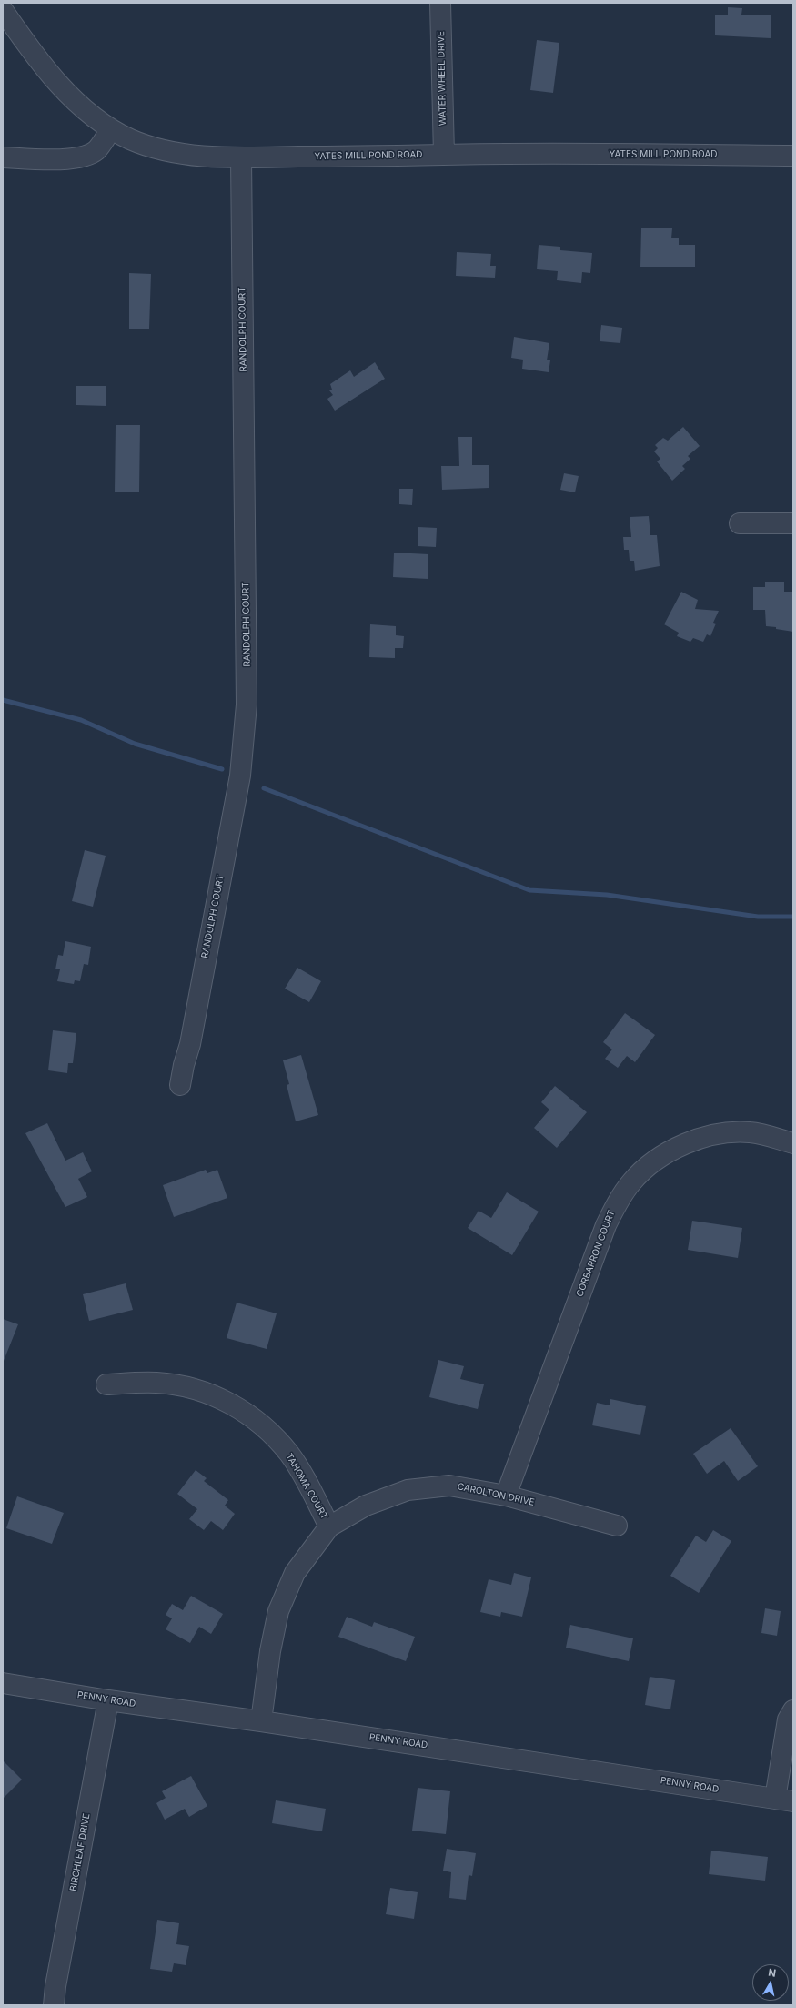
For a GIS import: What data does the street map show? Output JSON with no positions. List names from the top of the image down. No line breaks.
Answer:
{"streets":{"street":["WATER WHEEL DRIVE","YATES MILL POND ROAD","RANDOLPH COURT","CORBARRON COURT","TAHOMA COURT","CAROLTON DRIVE","PENNY ROAD","BIRCHLEAF DRIVE"]},"crossings":[["WATER WHEEL DRIVE","YATES MILL POND ROAD"],["YATES MILL POND ROAD","RANDOLPH COURT"],["CORBARRON COURT","CAROLTON DRIVE"],["TAHOMA COURT","CAROLTON DRIVE"],["CAROLTON DRIVE","PENNY ROAD"],["PENNY ROAD","BIRCHLEAF DRIVE"]],"north":"top"}
